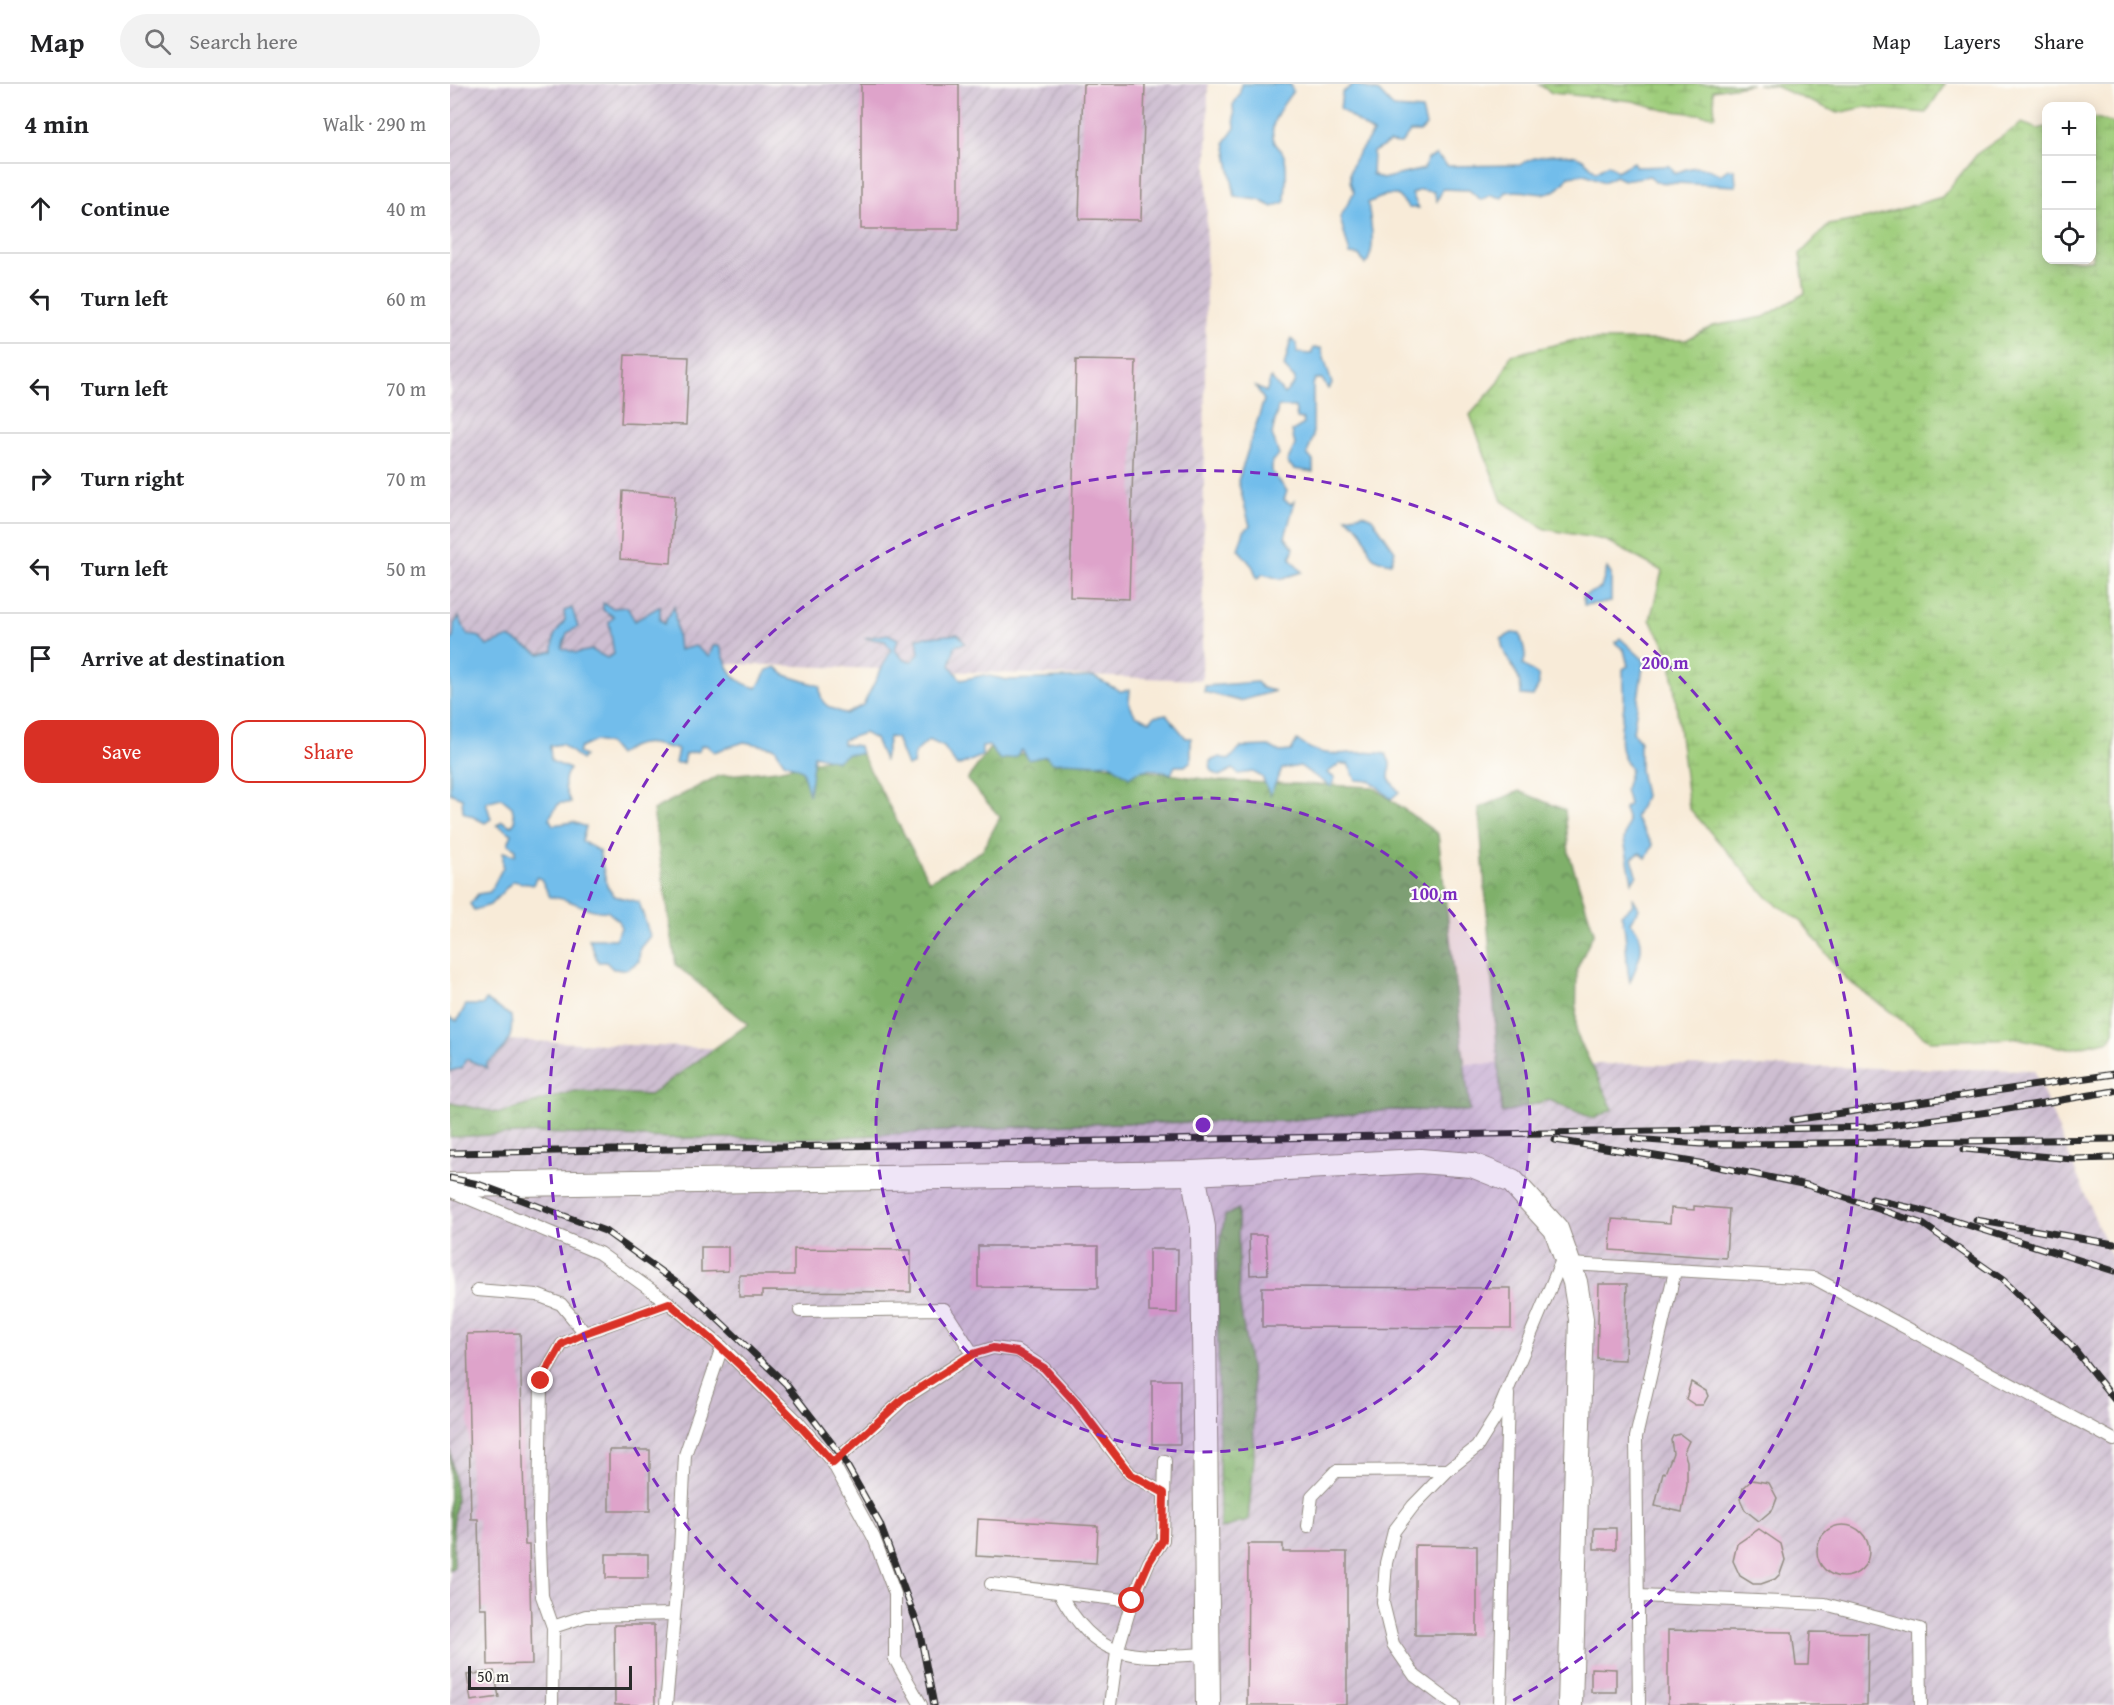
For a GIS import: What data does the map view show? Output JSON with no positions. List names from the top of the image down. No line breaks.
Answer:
{"scale_bar":"50 m","page":{"header":"Map","search":"Search here","nav":["Map","Layers","Share"],"heading":["4 min","Walk · 290 m"],"map_buttons":["+","−"],"list":[["Continue","40 m"],["Turn left","60 m"],["Turn left","70 m"],["Turn right","70 m"],["Turn left","50 m"],"Arrive at destination"],"buttons":["Save","Share"],"scale":"50 m"},"rings":["200 m","100 m"]}
